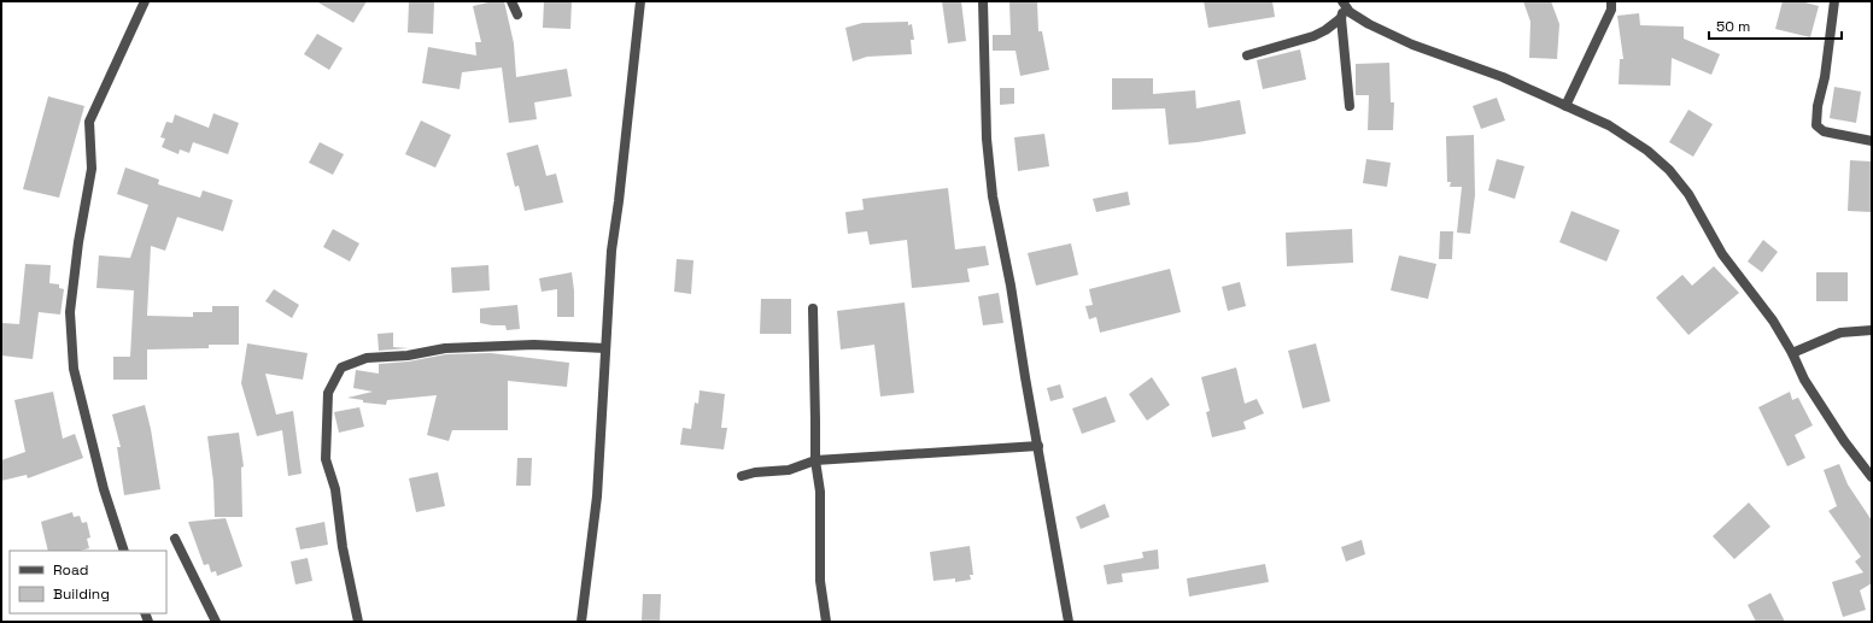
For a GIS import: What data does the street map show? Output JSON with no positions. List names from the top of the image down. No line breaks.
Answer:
{"legend":["Road","Building"],"scale_bar":"50 m"}
